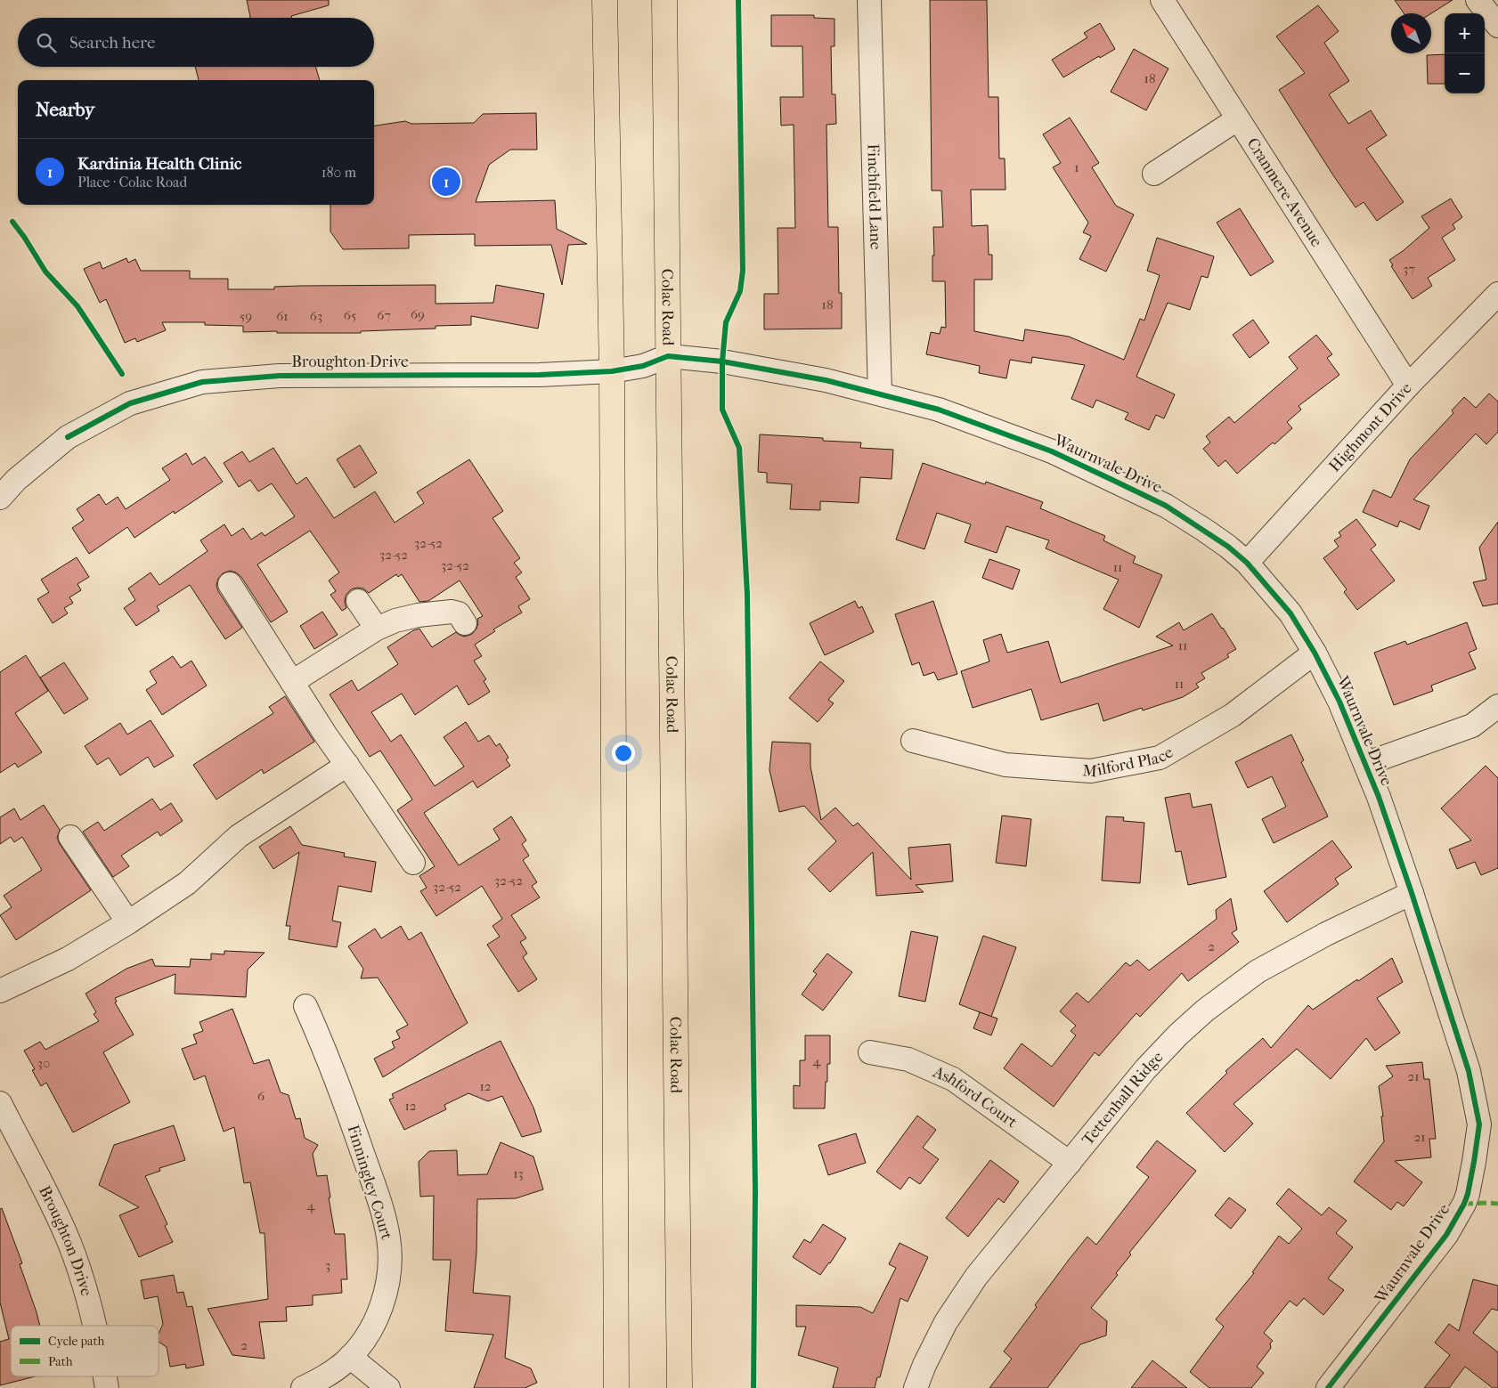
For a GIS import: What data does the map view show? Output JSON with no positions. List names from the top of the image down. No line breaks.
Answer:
{"streets":{"highway":["Colac Road"],"street":["Cranmere Avenue","Finchfield Lane","Broughton Drive","Highmont Drive","Waurnvale Drive","Milford Place","Ashford Court","Tettenhall Ridge","Finningley Court"]},"crossings":[["Cranmere Avenue","Highmont Drive"],["Finchfield Lane","Waurnvale Drive"],["Colac Road","Waurnvale Drive"],["Broughton Drive","Waurnvale Drive"],["Highmont Drive","Waurnvale Drive"],["Waurnvale Drive","Milford Place"],["Waurnvale Drive","Tettenhall Ridge"],["Ashford Court","Tettenhall Ridge"]],"house_numbers":["18","1","37","18","69","65","67","59","61","63","32-52","32-52","32-52","11","11","11","32-52","32-52","2","4","30","21","12","6","12","21","13","4","3","2"],"legend":["Cycle path","Path"],"north":"top left","page":{"map_buttons":["+","−"],"search":"Search here","heading":"Nearby","list":[{"mark":"1","name":"Kardinia Health Clinic","note":"Place · Colac Road","value":"180 m"}],"pins":"1"}}
